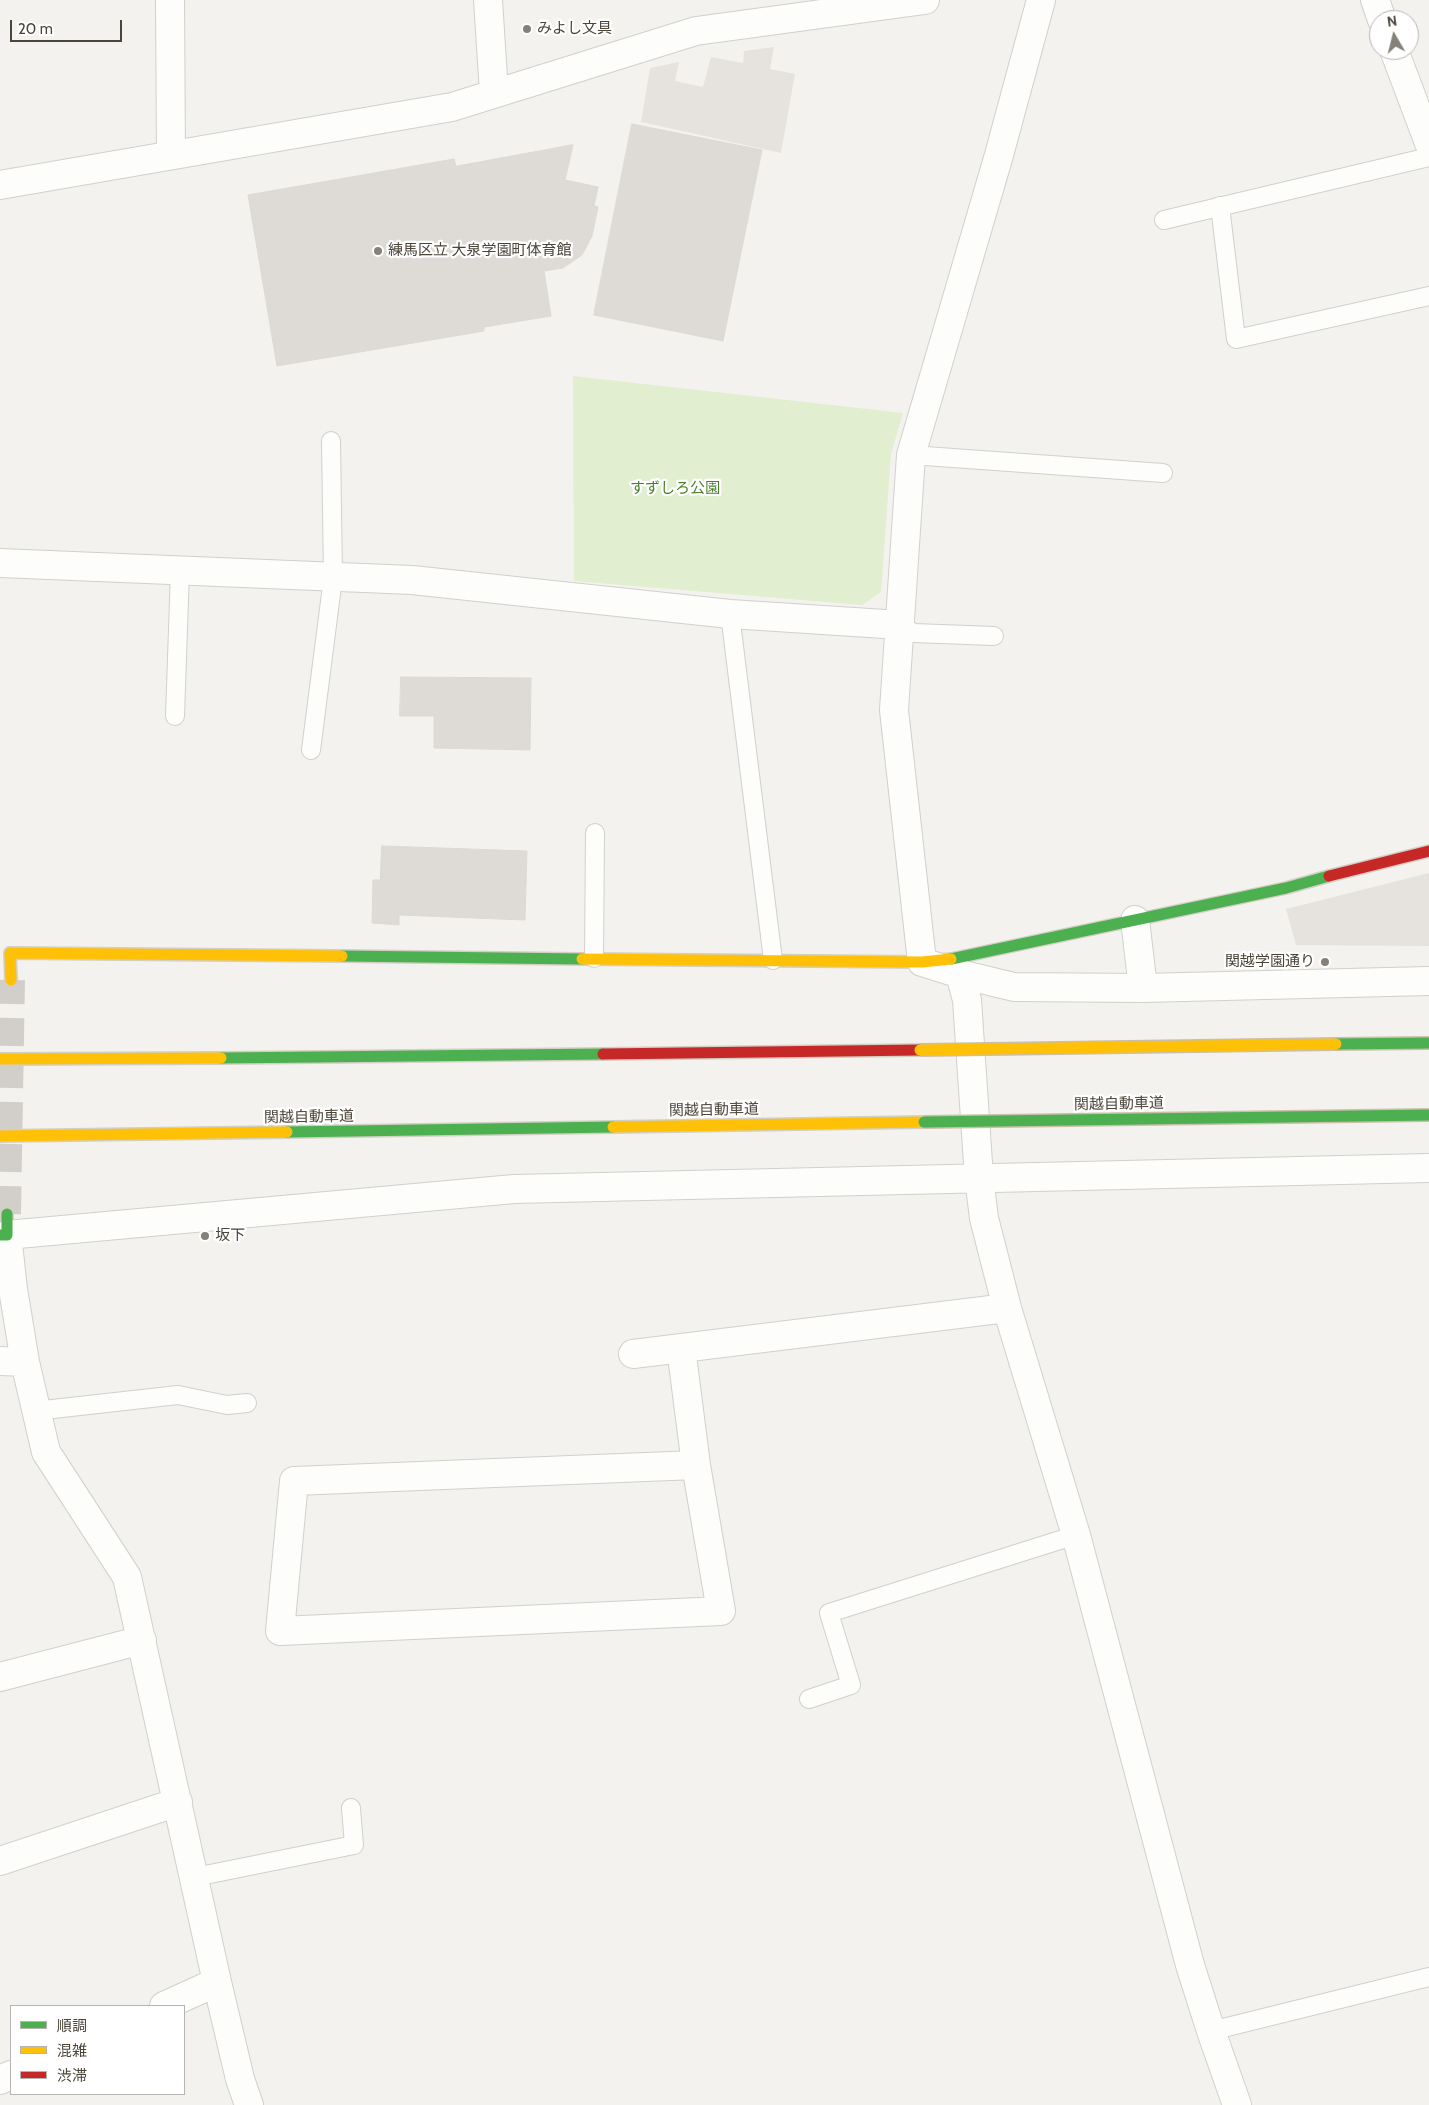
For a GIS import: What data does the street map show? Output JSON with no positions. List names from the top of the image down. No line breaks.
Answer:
{"streets":{"main road":["関越自動車道"]},"parks":["すずしろ公園"],"places":["みよし文具","練馬区立 大泉学園町体育館","関越学園通り","坂下"],"legend":["順調","混雑","渋滞"],"scale_bar":"20 m","north":"top"}
